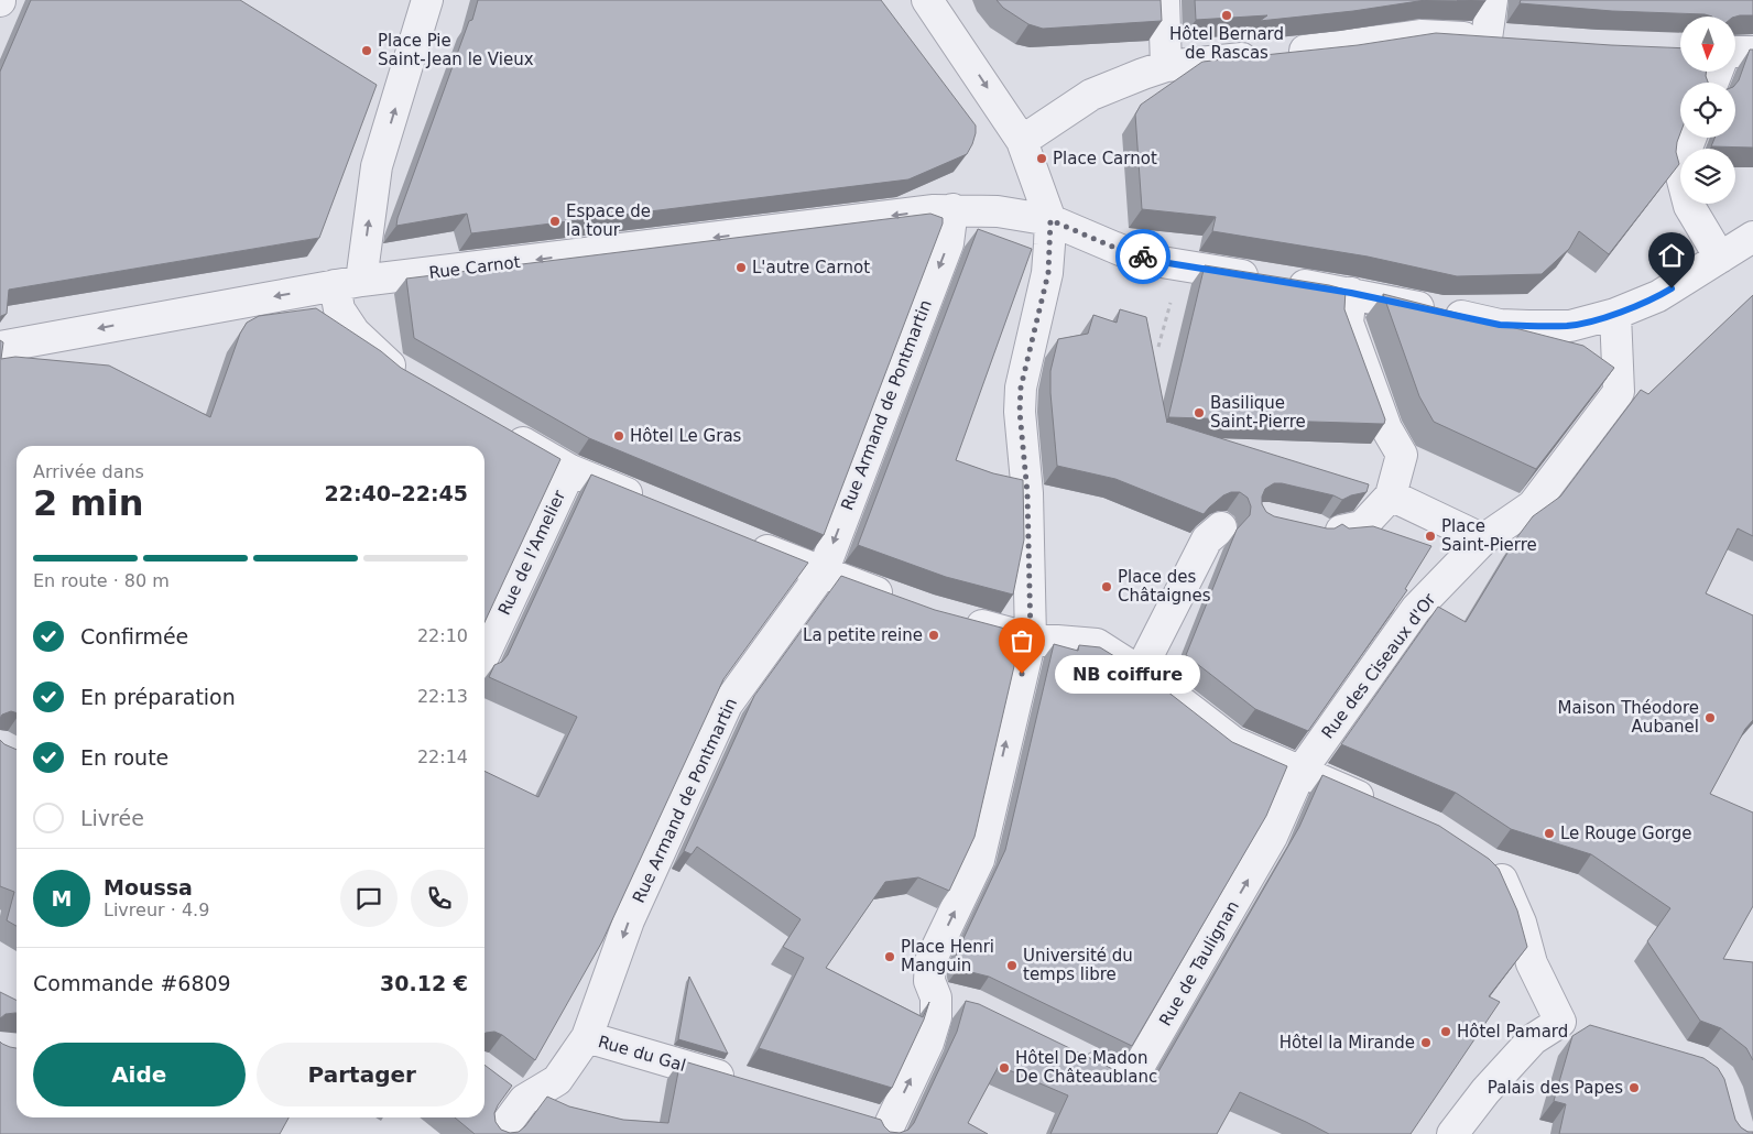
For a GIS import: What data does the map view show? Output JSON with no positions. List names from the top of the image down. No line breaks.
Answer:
{"streets":{"street":["Rue Carnot","Rue Armand de Pontmartin","Rue de l'Amelier","Rue des Ciseaux d'Or","Rue de Taulignan","Rue du Gal"]},"crossings":[["Rue Carnot","Rue Armand de Pontmartin"],["Rue Armand de Pontmartin","Rue du Gal"],["Rue des Ciseaux d'Or","Rue de Taulignan"]],"one_way":["Rue Carnot","Rue de Taulignan"],"places":["Hôtel Bernard de Rascas","Place Pie Saint-Jean le Vieux","Place Carnot","Espace de la tour","L'autre Carnot","Basilique Saint-Pierre","Hôtel Le Gras","Place Saint-Pierre","Place des Châtaignes","La petite reine","NB coiffure","Maison Théodore Aubanel","Le Rouge Gorge","Place Henri Manguin","Université du temps libre","Hôtel Pamard","Hôtel la Mirande","Hôtel De Madon De Châteaublanc","Palais des Papes"],"north":"bottom","page":{"heading":["2 min","Arrivée dans","22:40–22:45"],"panel":["Moussa","Livreur · 4.9","Commande #6809","30.12 €"],"bar":"En route · 80 m","list":[["Confirmée","22:10"],["En préparation","22:13"],["En route","22:14"],"Livrée"],"bubble":"NB coiffure","round":"M","buttons":["Aide","Partager"]}}
